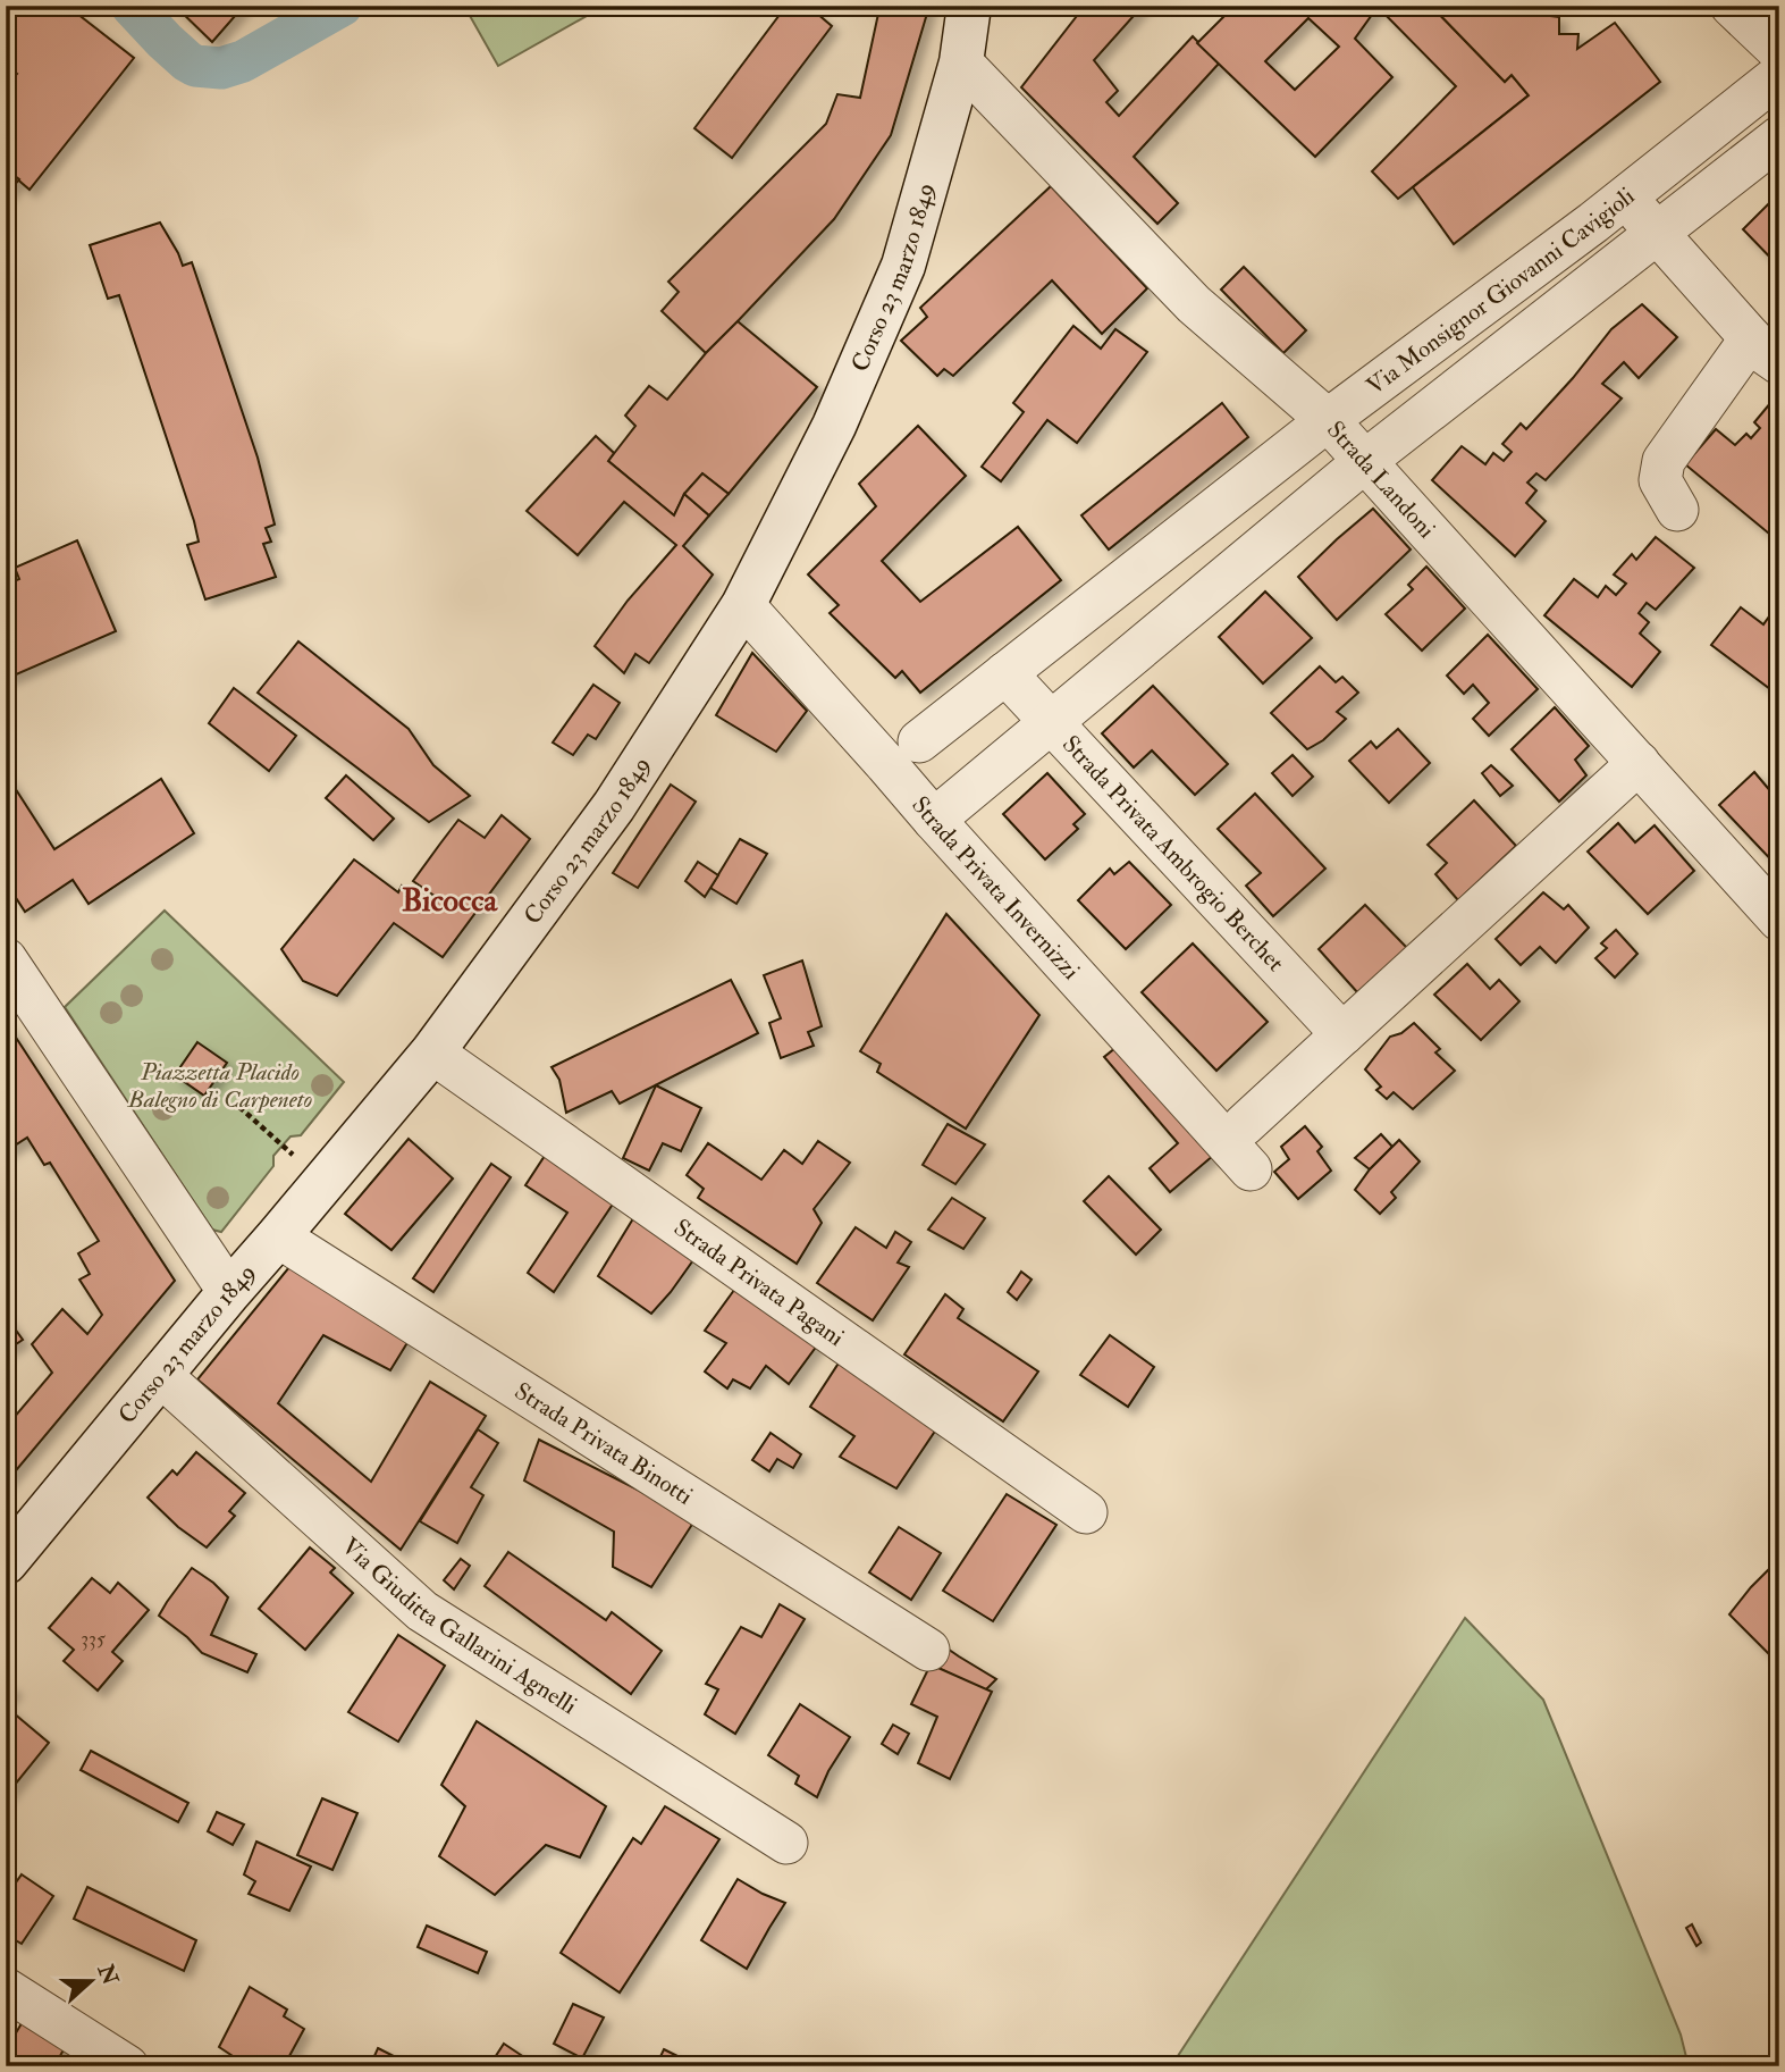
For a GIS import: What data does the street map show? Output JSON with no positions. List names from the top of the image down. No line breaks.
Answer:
{"streets":{"main road":["Corso 23 marzo 1849"],"street":["Via Monsignor Giovanni Cavigioli","Strada Landoni","Strada Privata Ambrogio Berchet","Strada Privata Invernizzi","Strada Privata Pagani","Strada Privata Binotti","Via Giuditta Gallarini Agnelli"]},"crossings":[["Corso 23 marzo 1849","Strada Landoni"],["Corso 23 marzo 1849","Strada Privata Invernizzi"],["Corso 23 marzo 1849","Strada Privata Pagani"],["Corso 23 marzo 1849","Strada Privata Binotti"],["Corso 23 marzo 1849","Via Giuditta Gallarini Agnelli"],["Via Monsignor Giovanni Cavigioli","Strada Landoni"],["Via Monsignor Giovanni Cavigioli","Strada Privata Ambrogio Berchet"],["Via Monsignor Giovanni Cavigioli","Strada Privata Invernizzi"]],"districts":["Bicocca"],"parks":["Piazzetta Placido Balegno di Carpeneto"],"house_numbers":["335"],"north":"right"}
